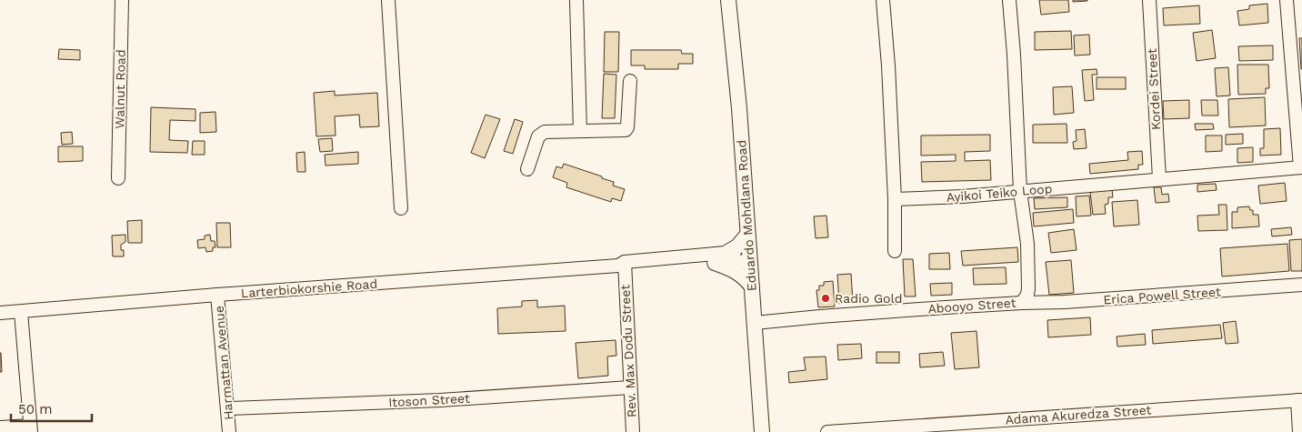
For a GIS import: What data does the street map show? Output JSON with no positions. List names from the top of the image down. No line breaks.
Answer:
{"streets":{"main road":["Eduardo Mohdlana Road"],"street":["Walnut Road","Kordei Street","Ayikoi Teiko Loop","Larterbiokorshie Road","Erica Powell Street","Abooyo Street","Rev. Max Dodu Street","Harmattan Avenue","Itoson Street","Adama Akuredza Street"]},"crossings":[["Kordei Street","Ayikoi Teiko Loop"],["Ayikoi Teiko Loop","Abooyo Street"],["Eduardo Mohdlana Road","Larterbiokorshie Road"],["Eduardo Mohdlana Road","Abooyo Street"],["Larterbiokorshie Road","Rev. Max Dodu Street"],["Larterbiokorshie Road","Harmattan Avenue"],["Erica Powell Street","Abooyo Street"],["Rev. Max Dodu Street","Itoson Street"],["Harmattan Avenue","Itoson Street"]],"places":["Radio Gold"],"scale_bar":"50 m"}
